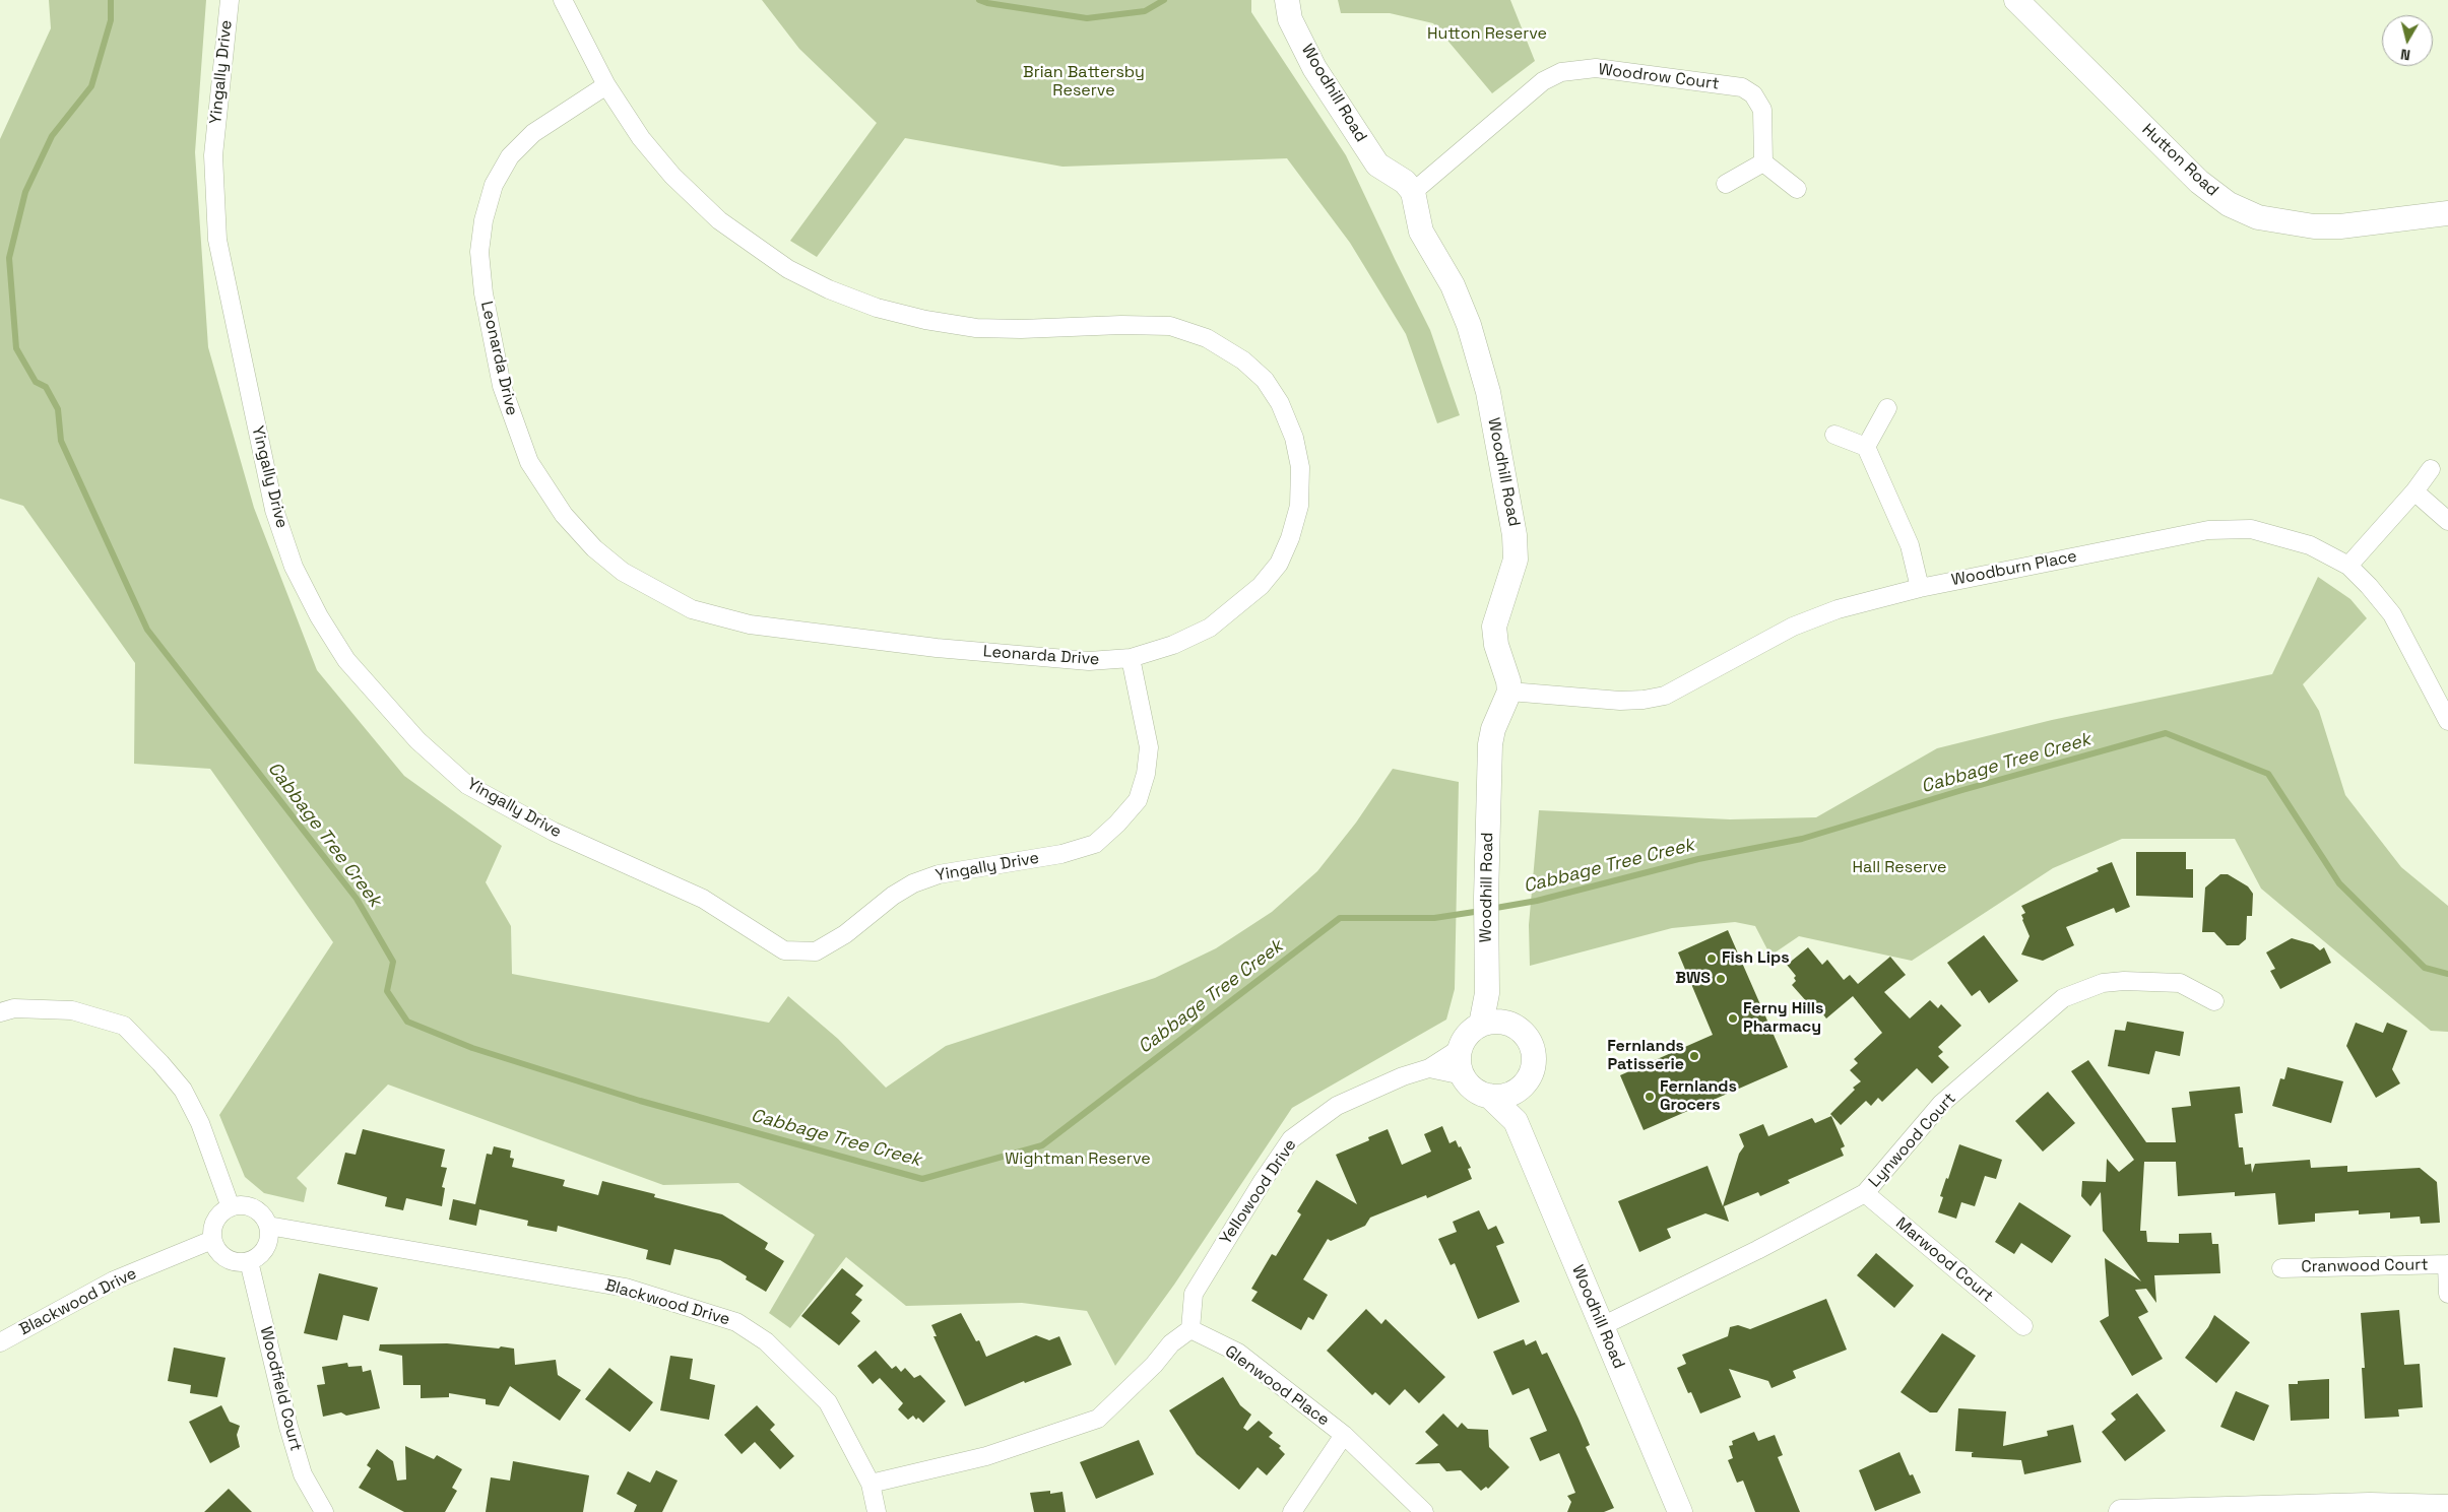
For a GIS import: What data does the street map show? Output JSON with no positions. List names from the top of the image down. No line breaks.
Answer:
{"streets":{"street":["Yingally Drive","Woodrow Court","Woodhill Road","Hutton Road","Leonarda Drive","Woodburn Place","Lynwood Court","Yellowood Drive","Marwood Court","Cranwood Court","Blackwood Drive","Glenwood Place","Woodfield Court"]},"crossings":[["Yingally Drive","Leonarda Drive"],["Woodrow Court","Woodhill Road"],["Woodhill Road","Woodburn Place"],["Woodhill Road","Lynwood Court"],["Woodhill Road","Yellowood Drive"],["Lynwood Court","Marwood Court"],["Yellowood Drive","Glenwood Place"],["Blackwood Drive","Woodfield Court"]],"water":["Cabbage Tree Creek"],"parks":["Hutton Reserve","Brian Battersby Reserve","Hall Reserve","Wightman Reserve"],"places":["Fish Lips","BWS","Ferny Hills Pharmacy","Fernlands Patisserie","Fernlands Grocers"],"north":"bottom"}
